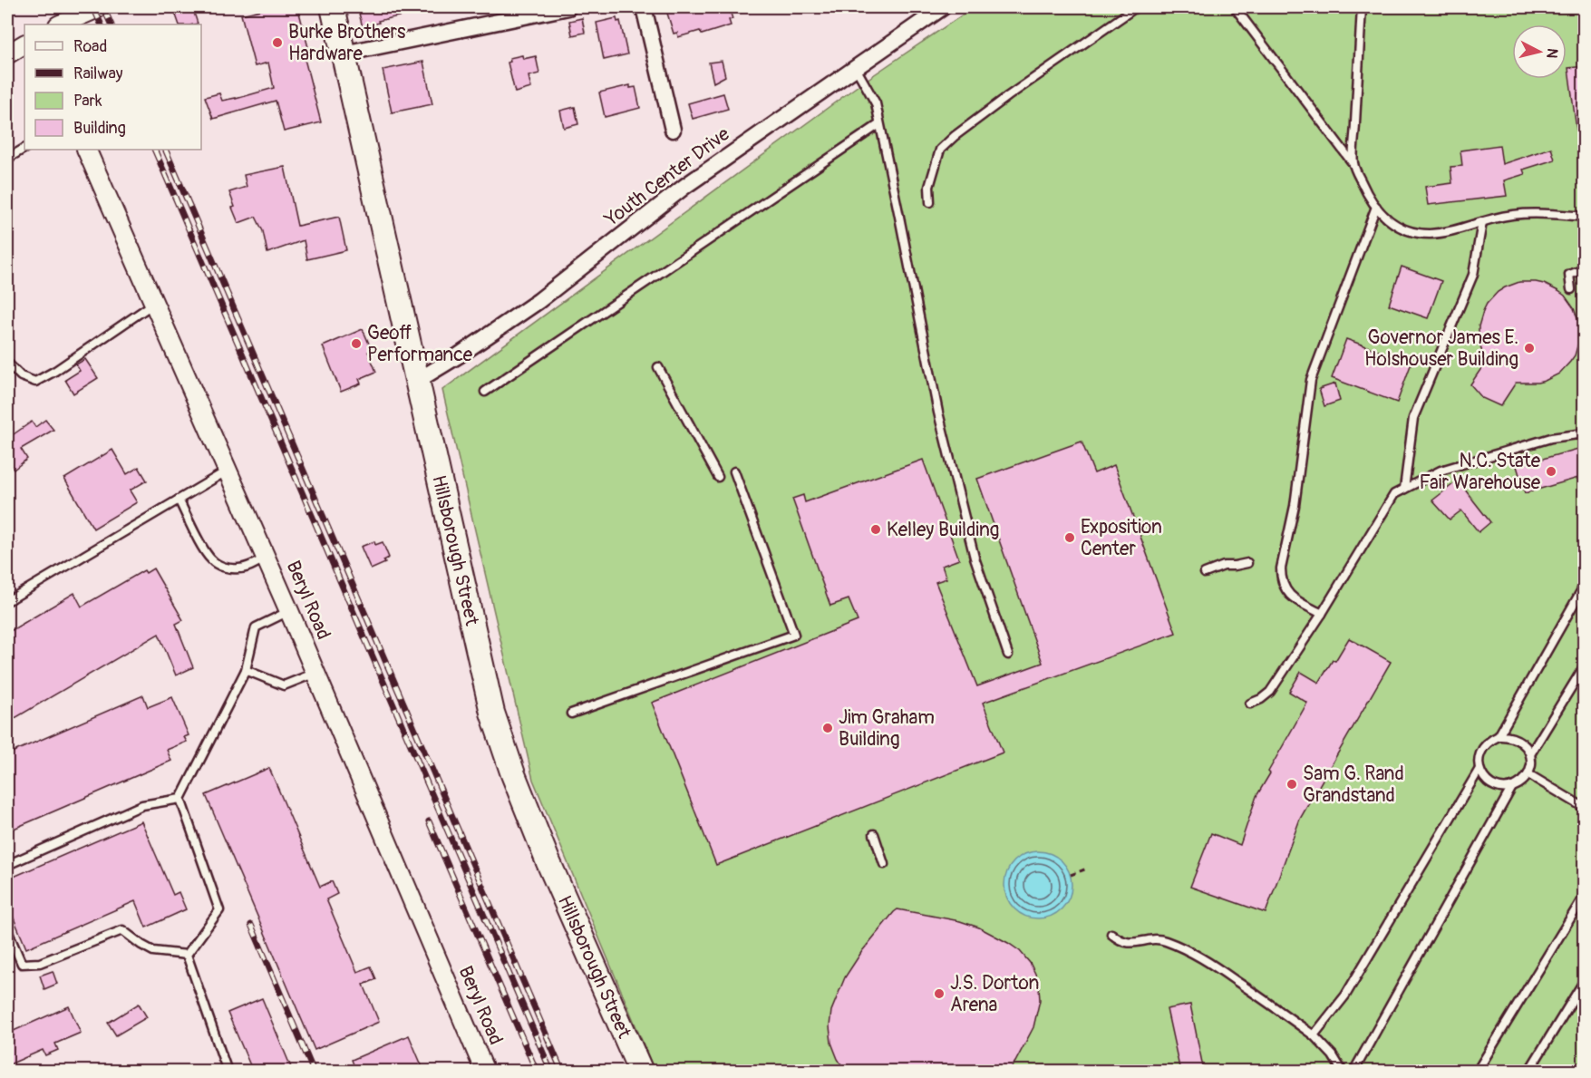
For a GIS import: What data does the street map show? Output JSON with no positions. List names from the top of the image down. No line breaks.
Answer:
{"streets":{"main road":["Hillsborough Street"],"street":["Youth Center Drive","Beryl Road"]},"crossings":[["Youth Center Drive","Hillsborough Street"]],"places":["Burke Brothers Hardware","Geoff Performance","Governor James E. Holshouser Building","N.C. State Fair Warehouse","Kelley Building","Exposition Center","Jim Graham Building","Sam G. Rand Grandstand","J.S. Dorton Arena"],"legend":["Road","Railway","Park","Building"],"north":"right"}
